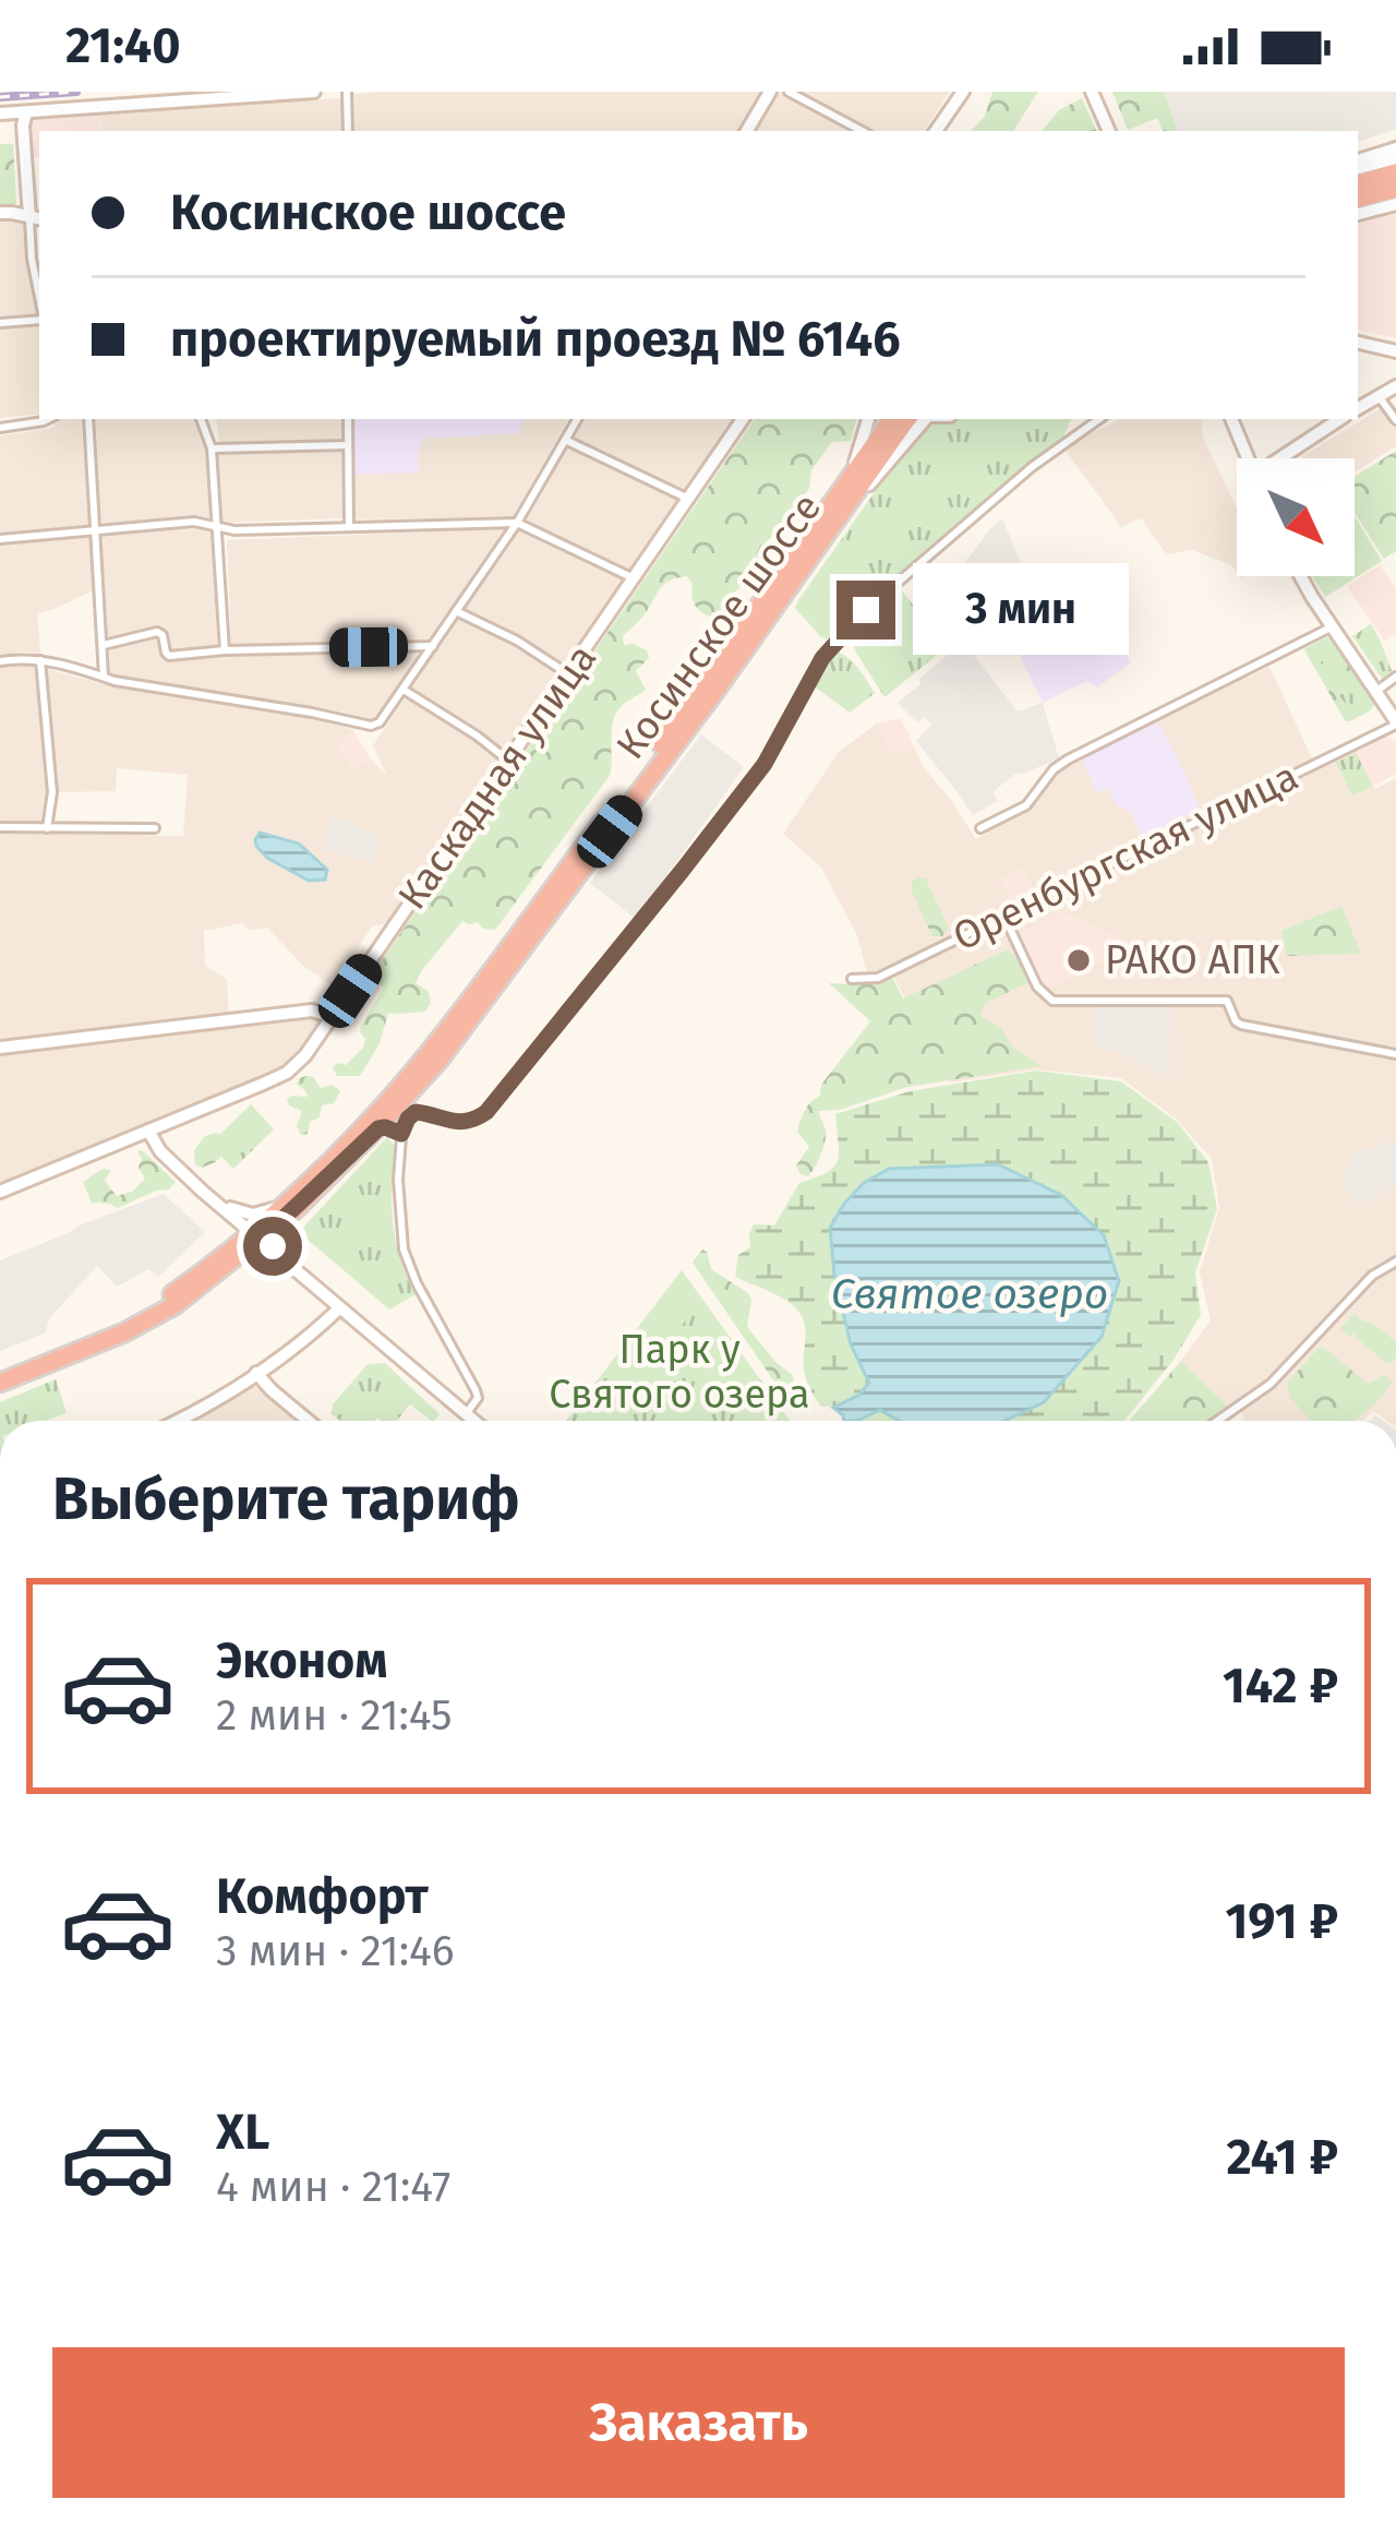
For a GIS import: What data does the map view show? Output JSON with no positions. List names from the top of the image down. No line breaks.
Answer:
{"streets":{"highway":["Косинское шоссе"],"street":["Каскадная улица","Оренбургская улица"]},"water":["Святое озеро"],"parks":["Парк у Святого озера"],"places":["РАКО АПК"],"north":"bottom right","page":{"status":"21:40","banner":["Косинское шоссе","проектируемый проезд № 6146"],"bubble":"3 мин","heading":"Выберите тариф","list":[{"name":"Эконом","note":"2 мин · 21:45","value":"142 ₽"},{"name":"Комфорт","note":"3 мин · 21:46","value":"191 ₽"},{"name":"XL","note":"4 мин · 21:47","value":"241 ₽"}],"buttons":"Заказать"}}
